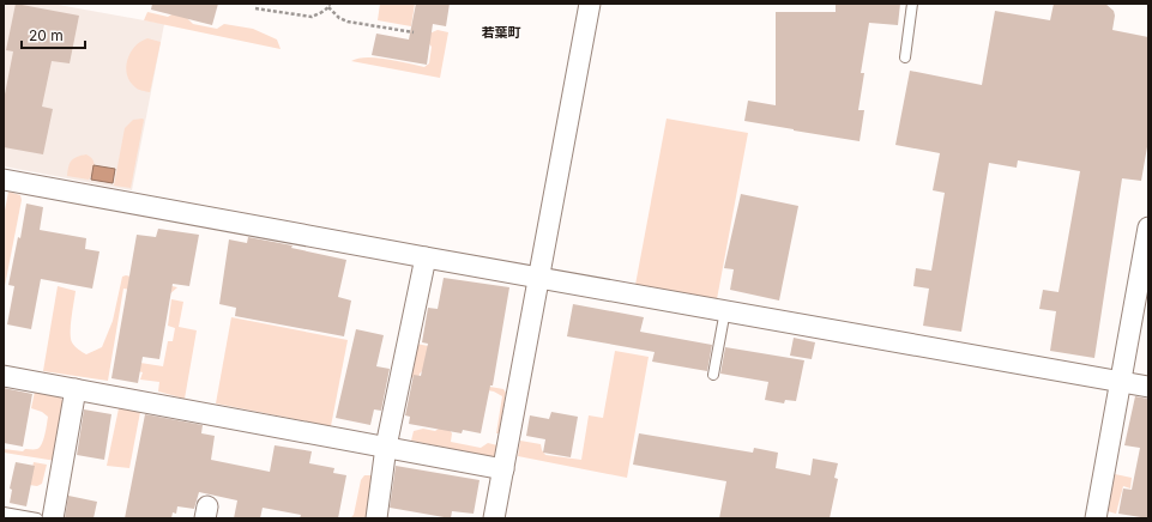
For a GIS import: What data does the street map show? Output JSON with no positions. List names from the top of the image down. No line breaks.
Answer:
{"districts":["若葉町"],"scale_bar":"20 m"}
